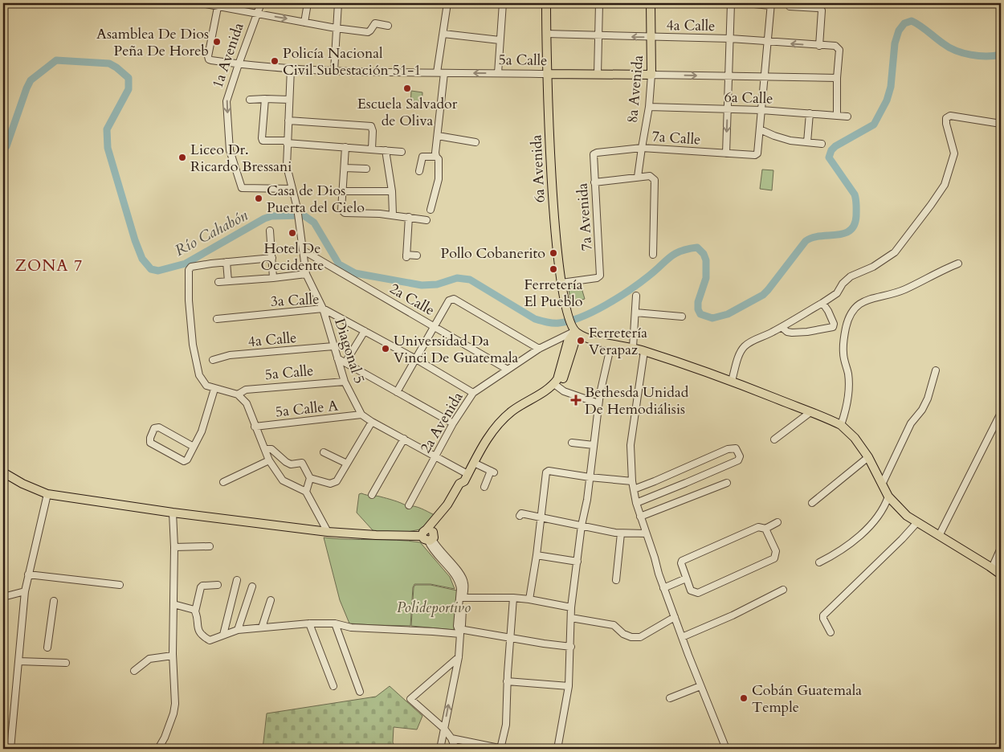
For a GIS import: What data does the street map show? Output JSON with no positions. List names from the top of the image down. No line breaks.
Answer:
{"streets":{"main road":["5a Calle","8a Avenida","6a Avenida"],"street":["4a Calle","1a Avenida","6a Calle","7a Calle","7a Avenida","2a Calle","3a Calle","Diagonal 5","5a Calle A","2a Avenida"]},"crossings":[["4a Calle","5a Calle"],["4a Calle","8a Avenida"],["4a Calle","6a Avenida"],["4a Calle","Diagonal 5"],["1a Avenida","5a Calle"],["1a Avenida","Diagonal 5"],["5a Calle","8a Avenida"],["5a Calle","6a Avenida"],["5a Calle","Diagonal 5"],["8a Avenida","6a Calle"],["8a Avenida","7a Calle"],["7a Calle","7a Avenida"],["6a Avenida","7a Avenida"],["6a Avenida","2a Avenida"],["2a Calle","Diagonal 5"],["2a Calle","2a Avenida"],["3a Calle","Diagonal 5"],["3a Calle","2a Avenida"],["Diagonal 5","5a Calle A"],["Diagonal 5","2a Avenida"]],"districts":["ZONA 7"],"water":["Río Cahabón"],"parks":["Polideportivo"],"places":{"other":["Asamblea De Dios Peña De Horeb","Policía Nacional Civil Subestación 51-1","Escuela Salvador de Oliva","Liceo Dr. Ricardo Bressani","Casa de Dios Puerta del Cielo","Hotel De Occidente","Pollo Cobanerito","Ferretería El Pueblo","Ferretería Verapaz","Universidad Da Vinci De Guatemala","Cobán Guatemala Temple"],"health":["Bethesda Unidad De Hemodiálisis"]}}
